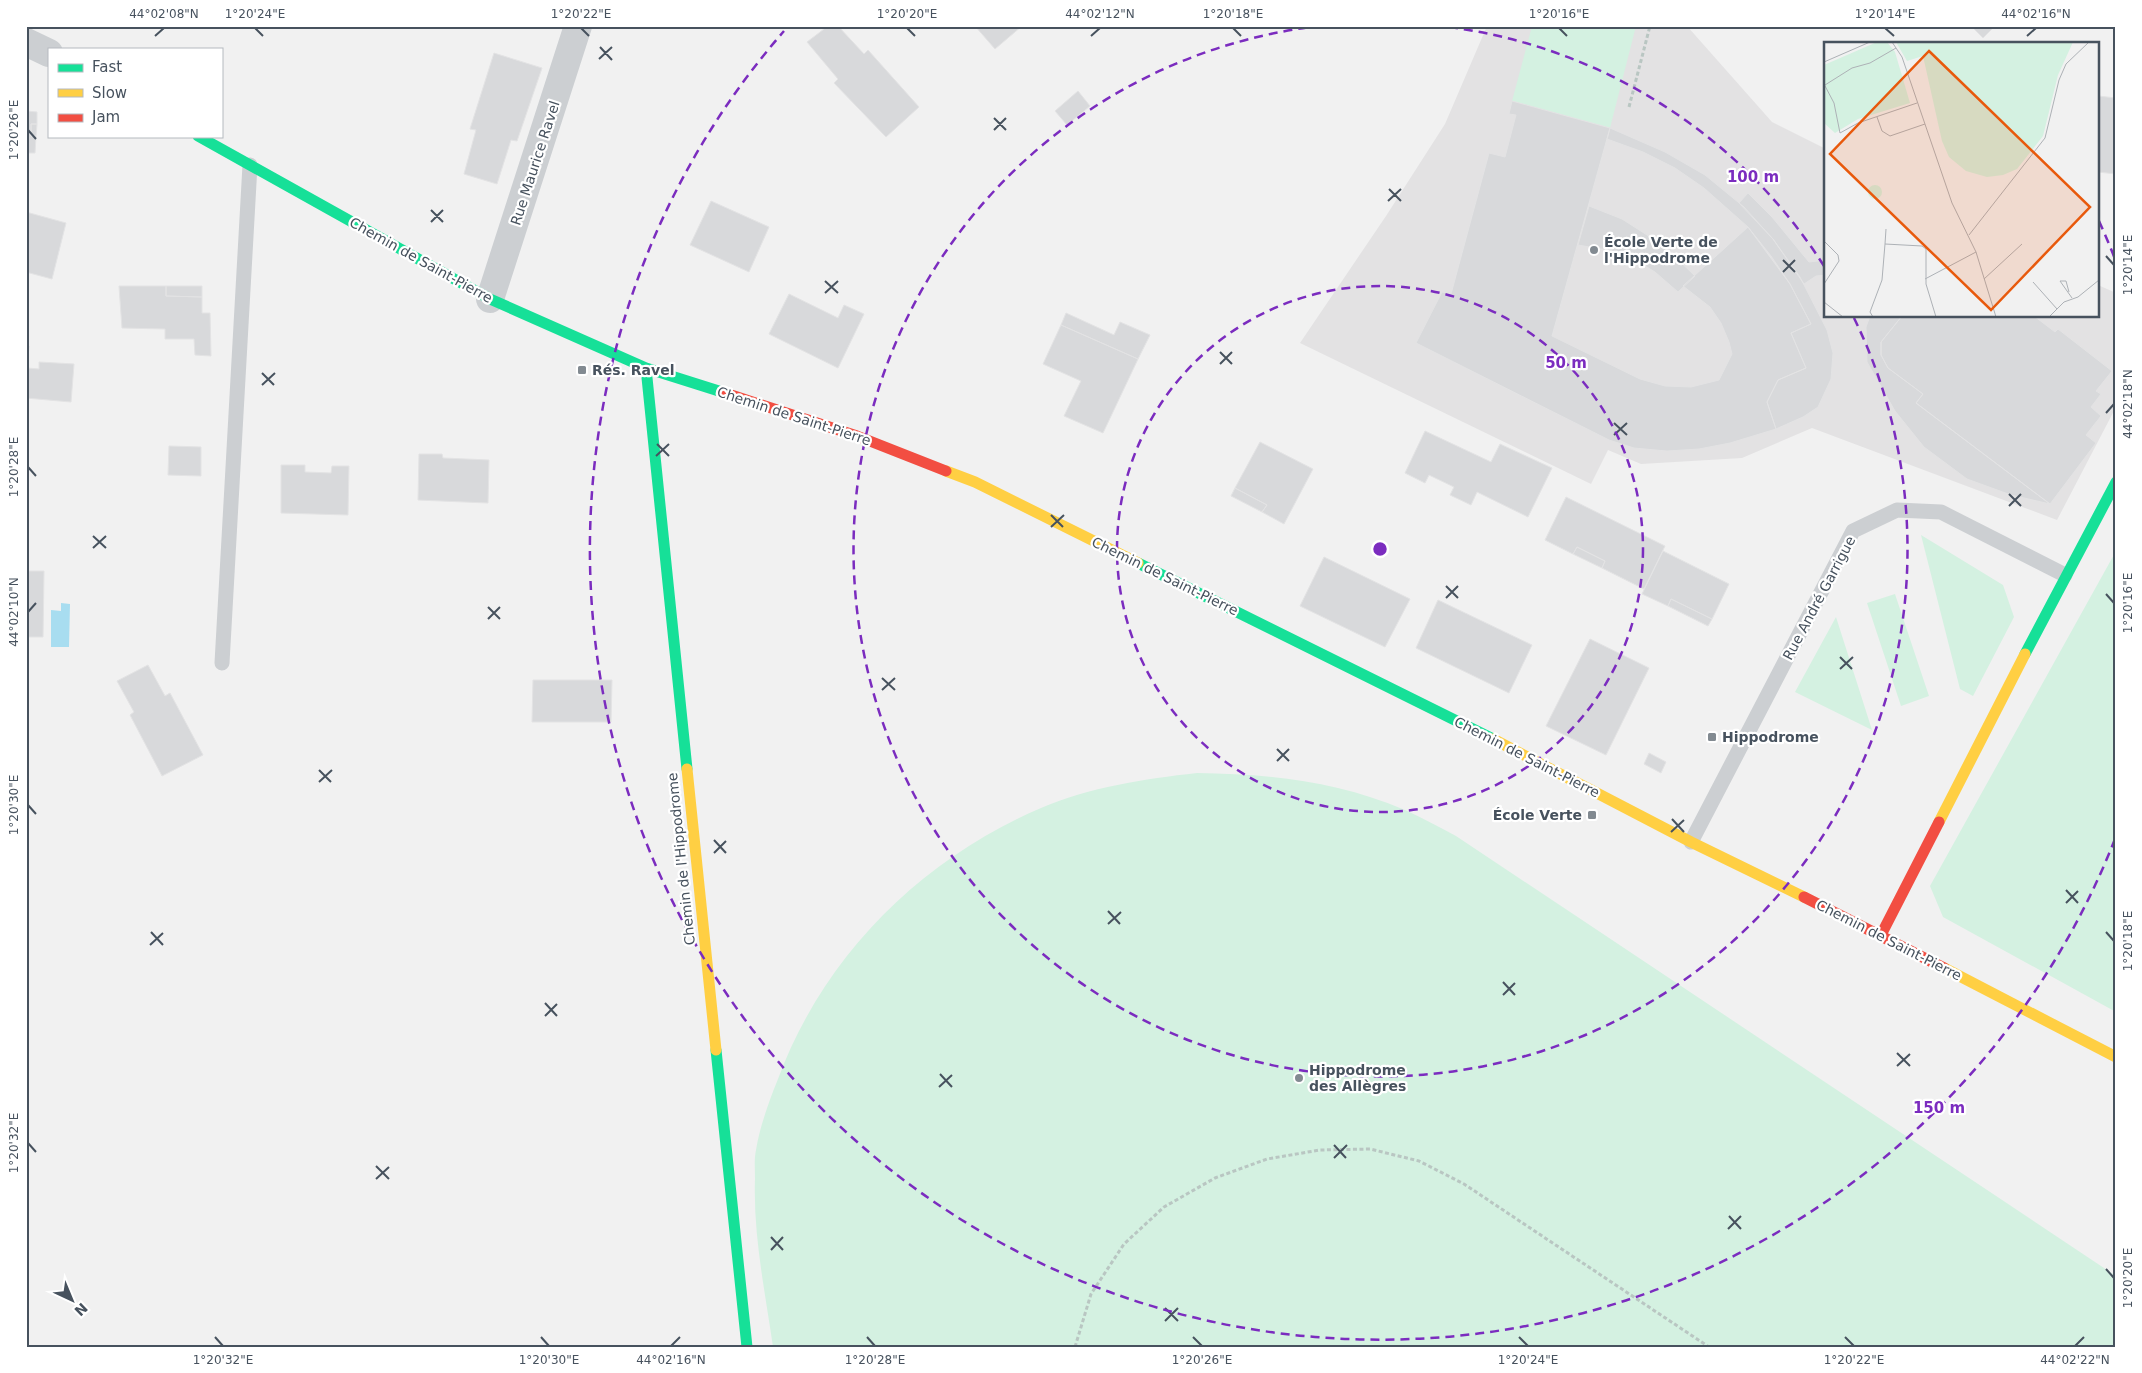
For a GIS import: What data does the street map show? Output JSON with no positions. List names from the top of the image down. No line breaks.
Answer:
{"streets":{"street":["Rue Maurice Ravel","Chemin de Saint-Pierre","Chemin de l'Hippodrome"],"lane":["Rue André Garrigue"]},"crossings":[["Rue Maurice Ravel","Chemin de Saint-Pierre"],["Chemin de Saint-Pierre","Rue André Garrigue"],["Chemin de Saint-Pierre","Chemin de l'Hippodrome"]],"places":{"other":["École Verte de l'Hippodrome","Hippodrome des Allègres"],"transit":["Rés. Ravel","Hippodrome","École Verte"]},"legend":["Fast","Slow","Jam"],"north":"bottom right","coordinates":["44°02'08\"N","1°20'24\"E","1°20'22\"E","1°20'20\"E","44°02'12\"N","1°20'18\"E","1°20'16\"E","1°20'14\"E","44°02'16\"N","1°20'26\"E","44°02'18\"N","1°20'28\"E","44°02'10\"N","1°20'30\"E","1°20'32\"E","44°02'22\"N"],"rings":["100 m","50 m","150 m"]}
